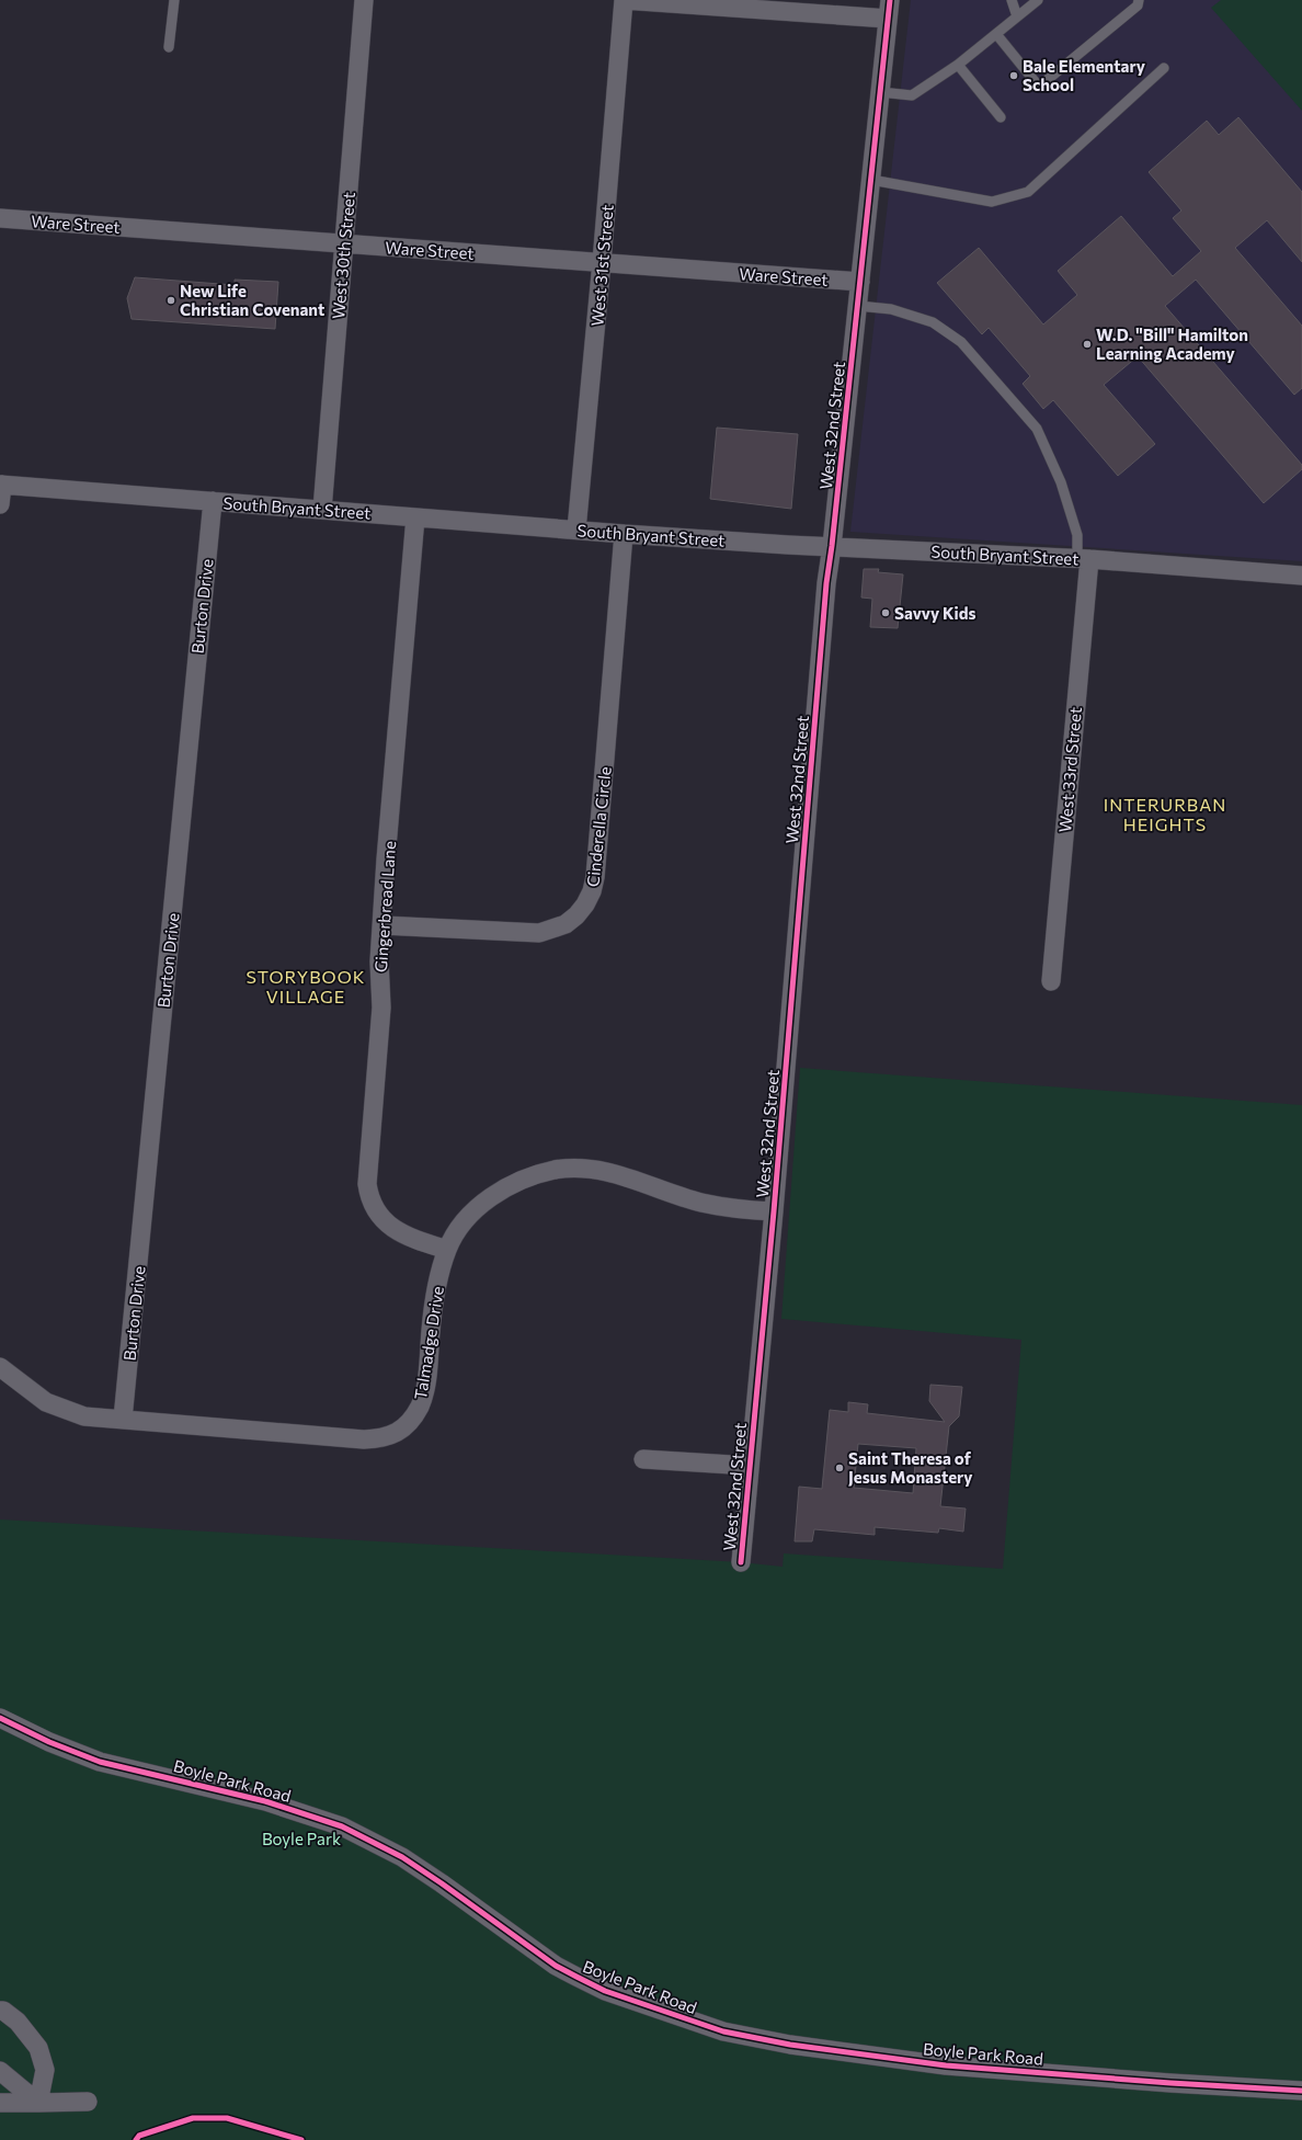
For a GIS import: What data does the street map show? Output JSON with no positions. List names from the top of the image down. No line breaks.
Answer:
{"streets":{"street":["Ware Street","West 30th Street","West 31st Street","West 32nd Street","South Bryant Street","Burton Drive","West 33rd Street","Cinderella Circle","Gingerbread Lane","Talmadge Drive","Boyle Park Road"]},"crossings":[["Ware Street","West 30th Street"],["Ware Street","West 31st Street"],["Ware Street","West 32nd Street"],["West 30th Street","South Bryant Street"],["West 31st Street","South Bryant Street"],["West 32nd Street","South Bryant Street"],["West 32nd Street","Talmadge Drive"],["South Bryant Street","Burton Drive"],["South Bryant Street","West 33rd Street"],["South Bryant Street","Cinderella Circle"],["South Bryant Street","Gingerbread Lane"],["Burton Drive","Talmadge Drive"],["Cinderella Circle","Gingerbread Lane"],["Gingerbread Lane","Talmadge Drive"]],"districts":["INTERURBAN HEIGHTS","STORYBOOK VILLAGE"],"parks":["Boyle Park"],"places":["Bale Elementary School","New Life Christian Covenant","W.D. \"Bill\" Hamilton Learning Academy","Savvy Kids","Saint Theresa of Jesus Monastery"]}
